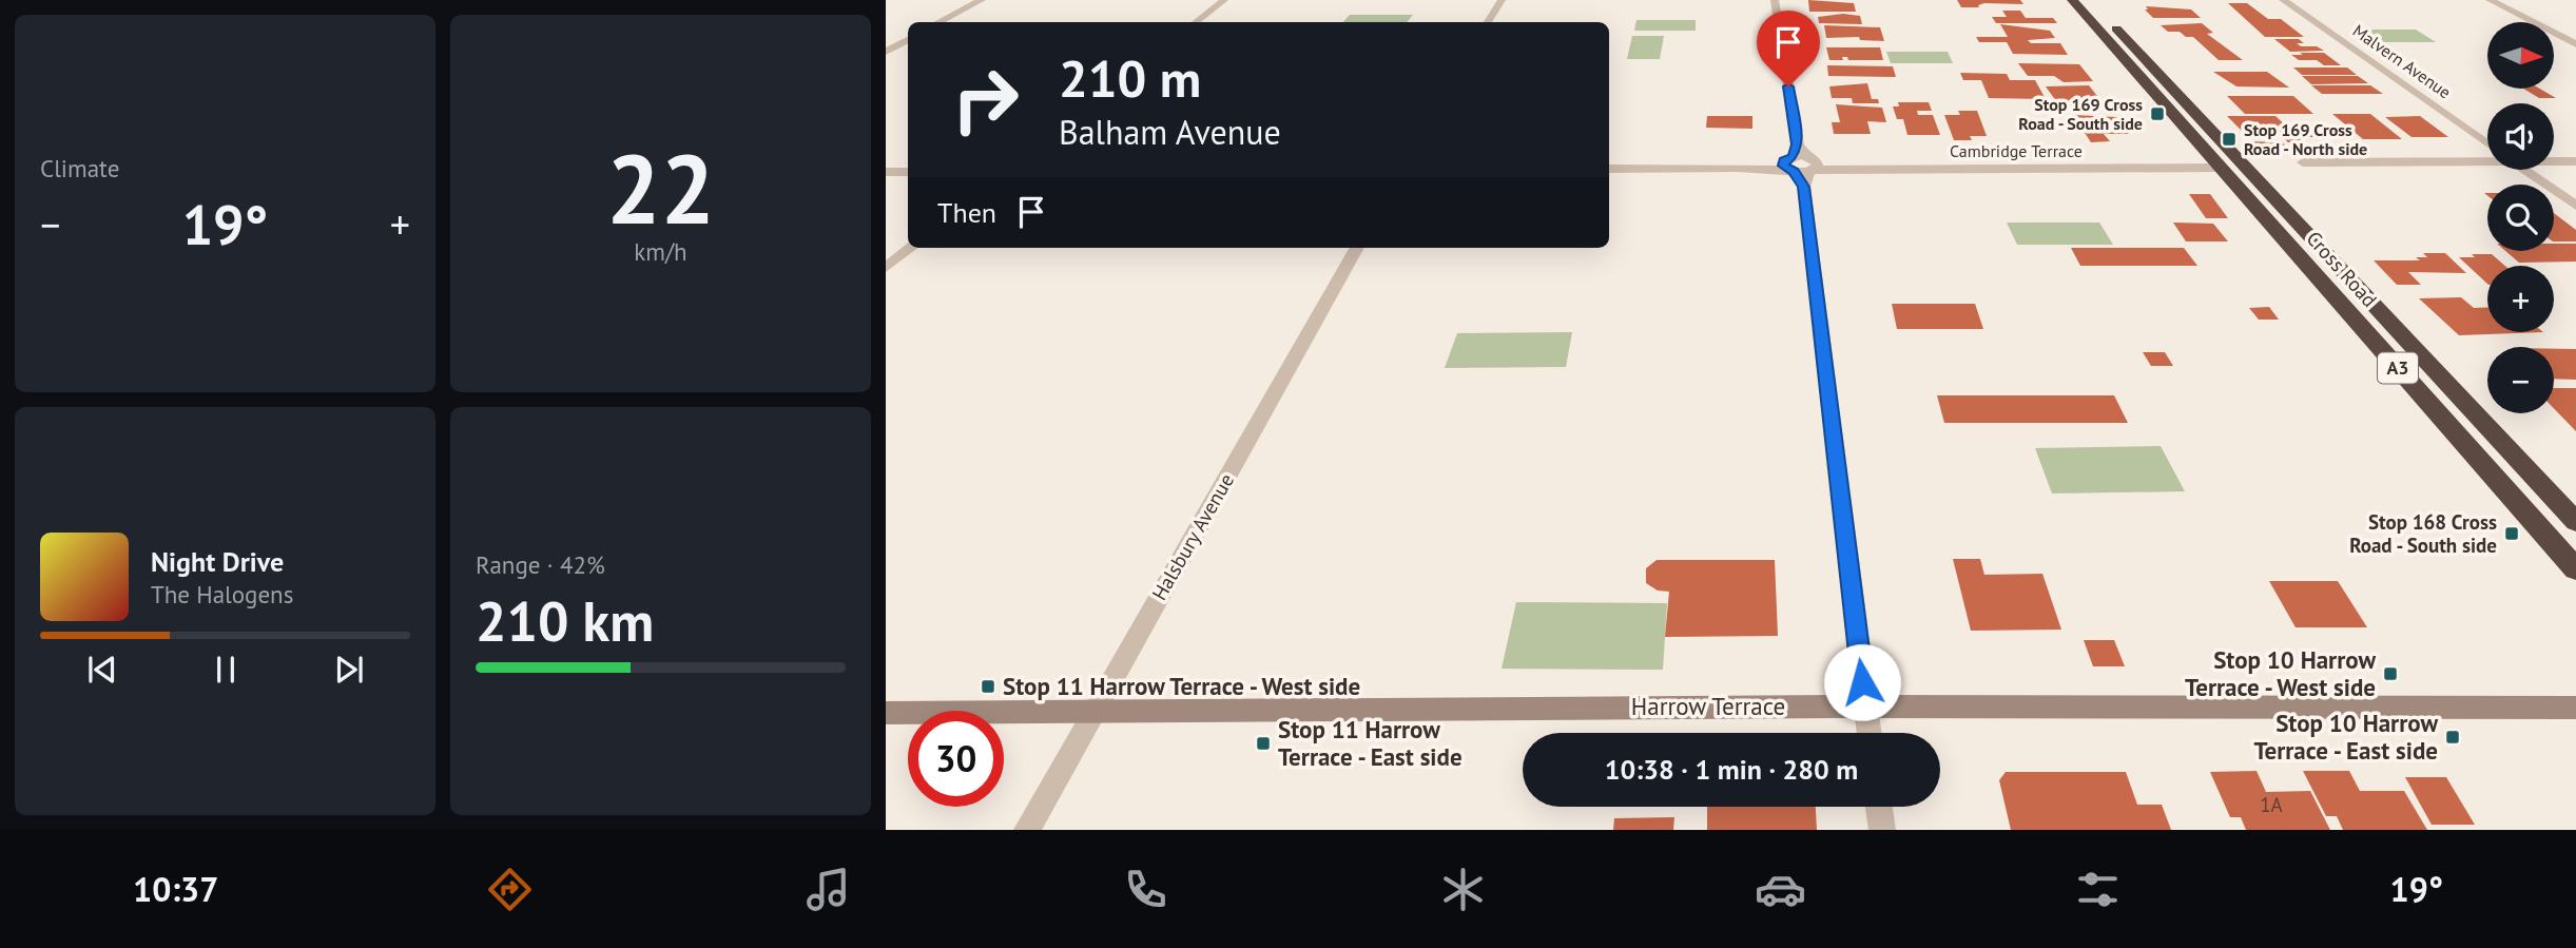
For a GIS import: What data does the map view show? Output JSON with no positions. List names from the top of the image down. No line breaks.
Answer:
{"streets":{"highway":["Cross Road","A3"],"street":["Malvern Avenue","Cambridge Terrace","Halsbury Avenue","Harrow Terrace"]},"crossings":[["Cambridge Terrace","Cross Road"],["Halsbury Avenue","Harrow Terrace"]],"places":{"transit":["Stop 169 Cross Road - South side","Stop 169 Cross Road - North side","Stop 168 Cross Road - South side","Stop 10 Harrow Terrace - West side","Stop 11 Harrow Terrace - West side","Stop 10 Harrow Terrace - East side","Stop 11 Harrow Terrace - East side"]},"house_numbers":["1A"],"north":"right","page":{"tile":["Climate",["22","km/h"],["Range · 42%","210 km"]],"map_buttons":["+","−"],"turn":["210 m","Balham Avenue"],"then":"Then","heat":["−","19°","+"],"song":["Night Drive","The Halogens"],"limit":"30","trip":"10:38 · 1 min · 280 m","tabs":["10:37","19°"]}}
